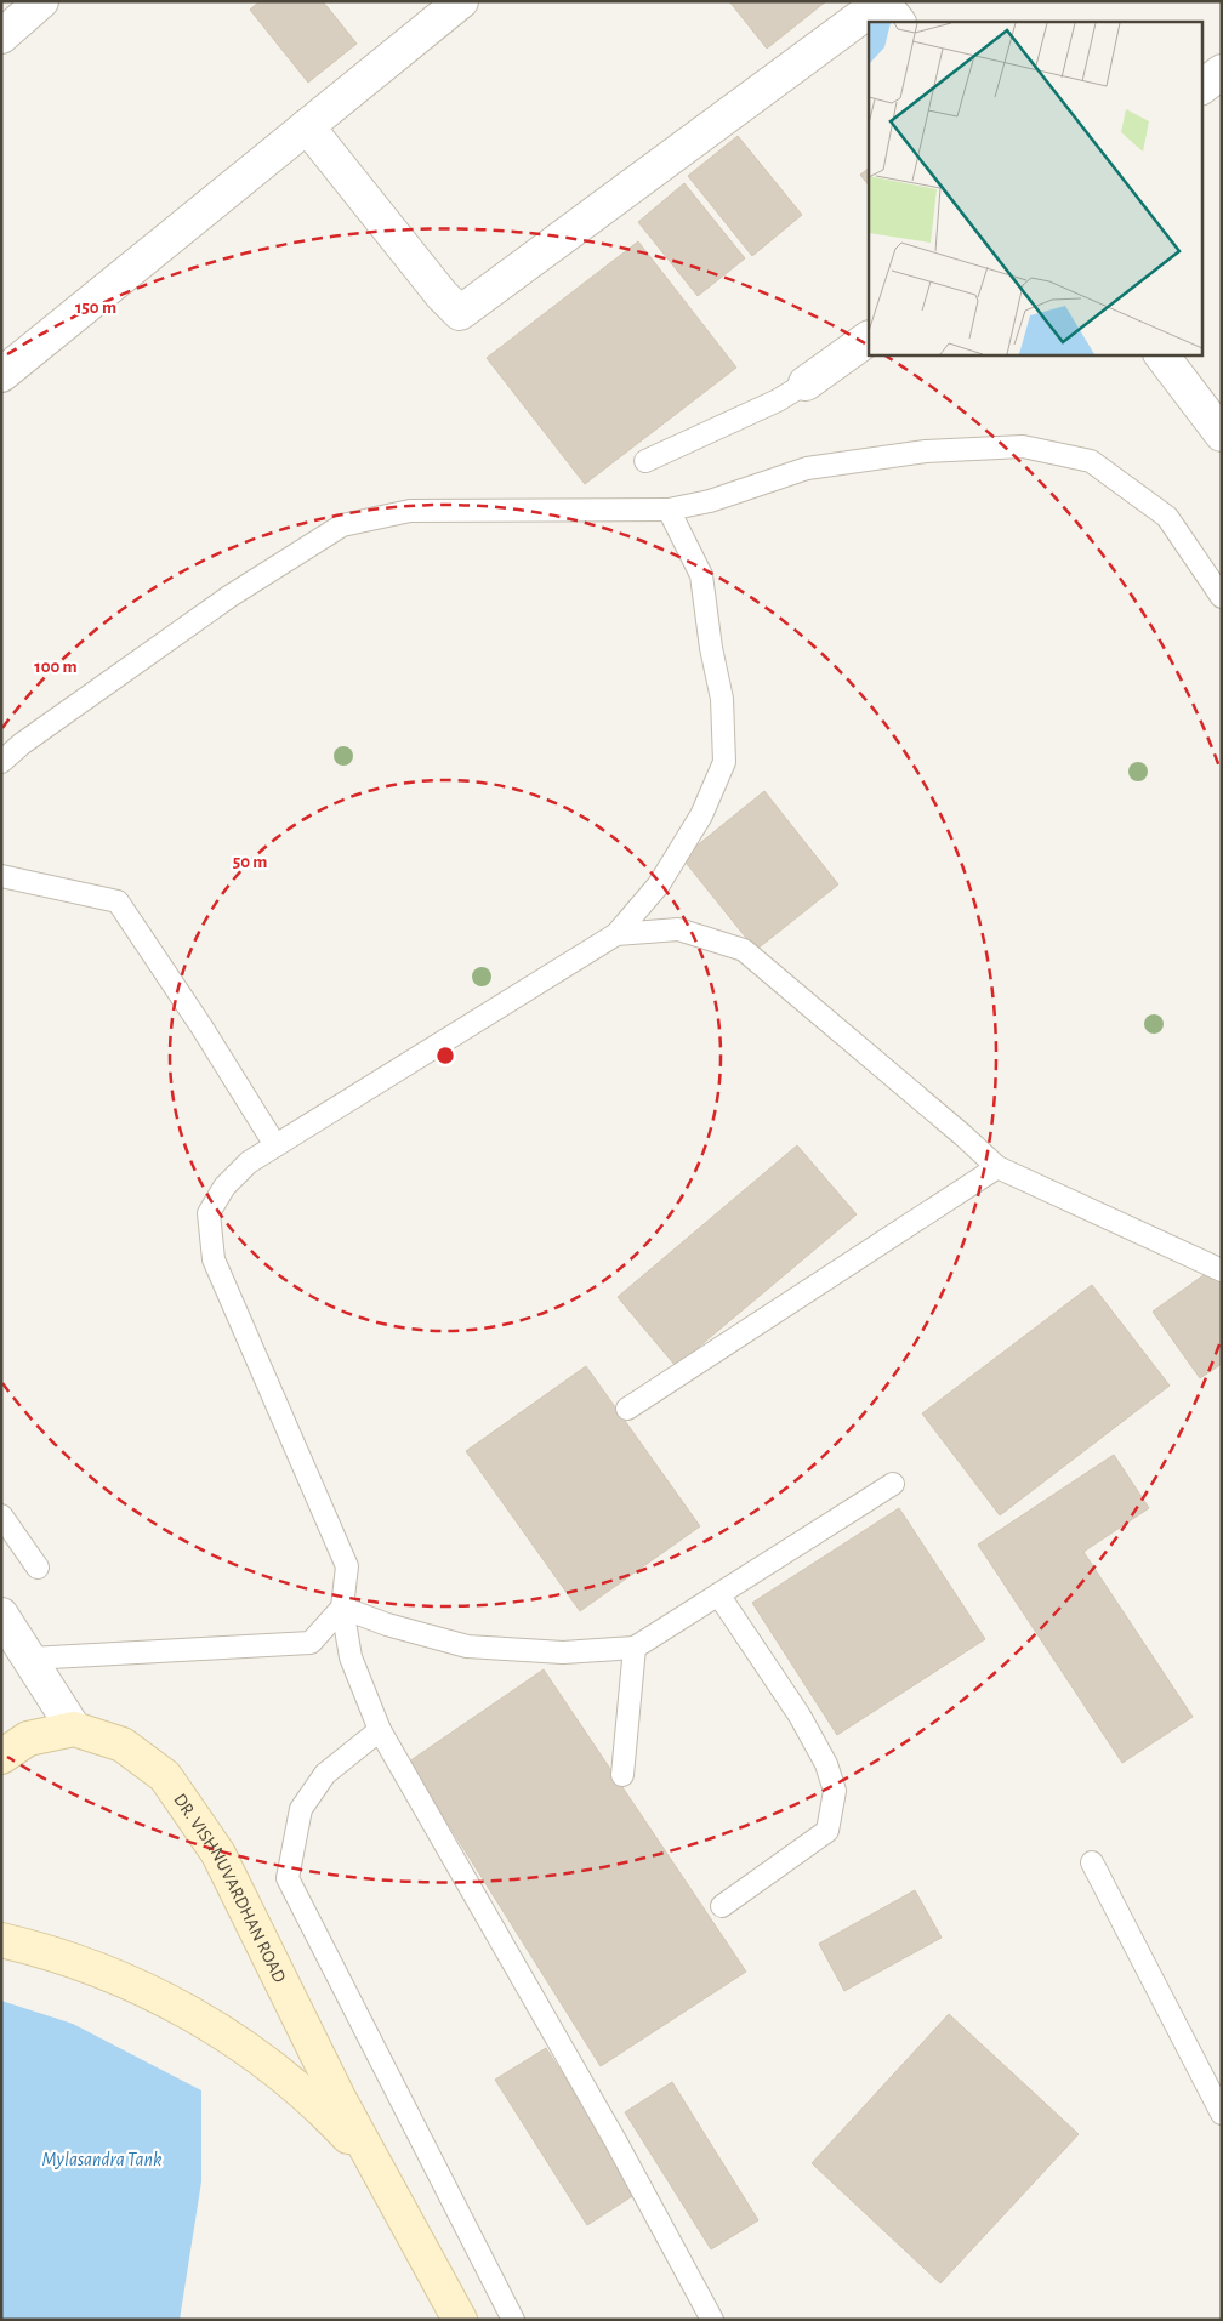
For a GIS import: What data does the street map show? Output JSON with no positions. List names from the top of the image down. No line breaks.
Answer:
{"streets":{"main road":["DR. VISHNUVARDHAN ROAD"]},"water":["Mylasandra Tank"],"rings":["150 m","100 m","50 m"]}
